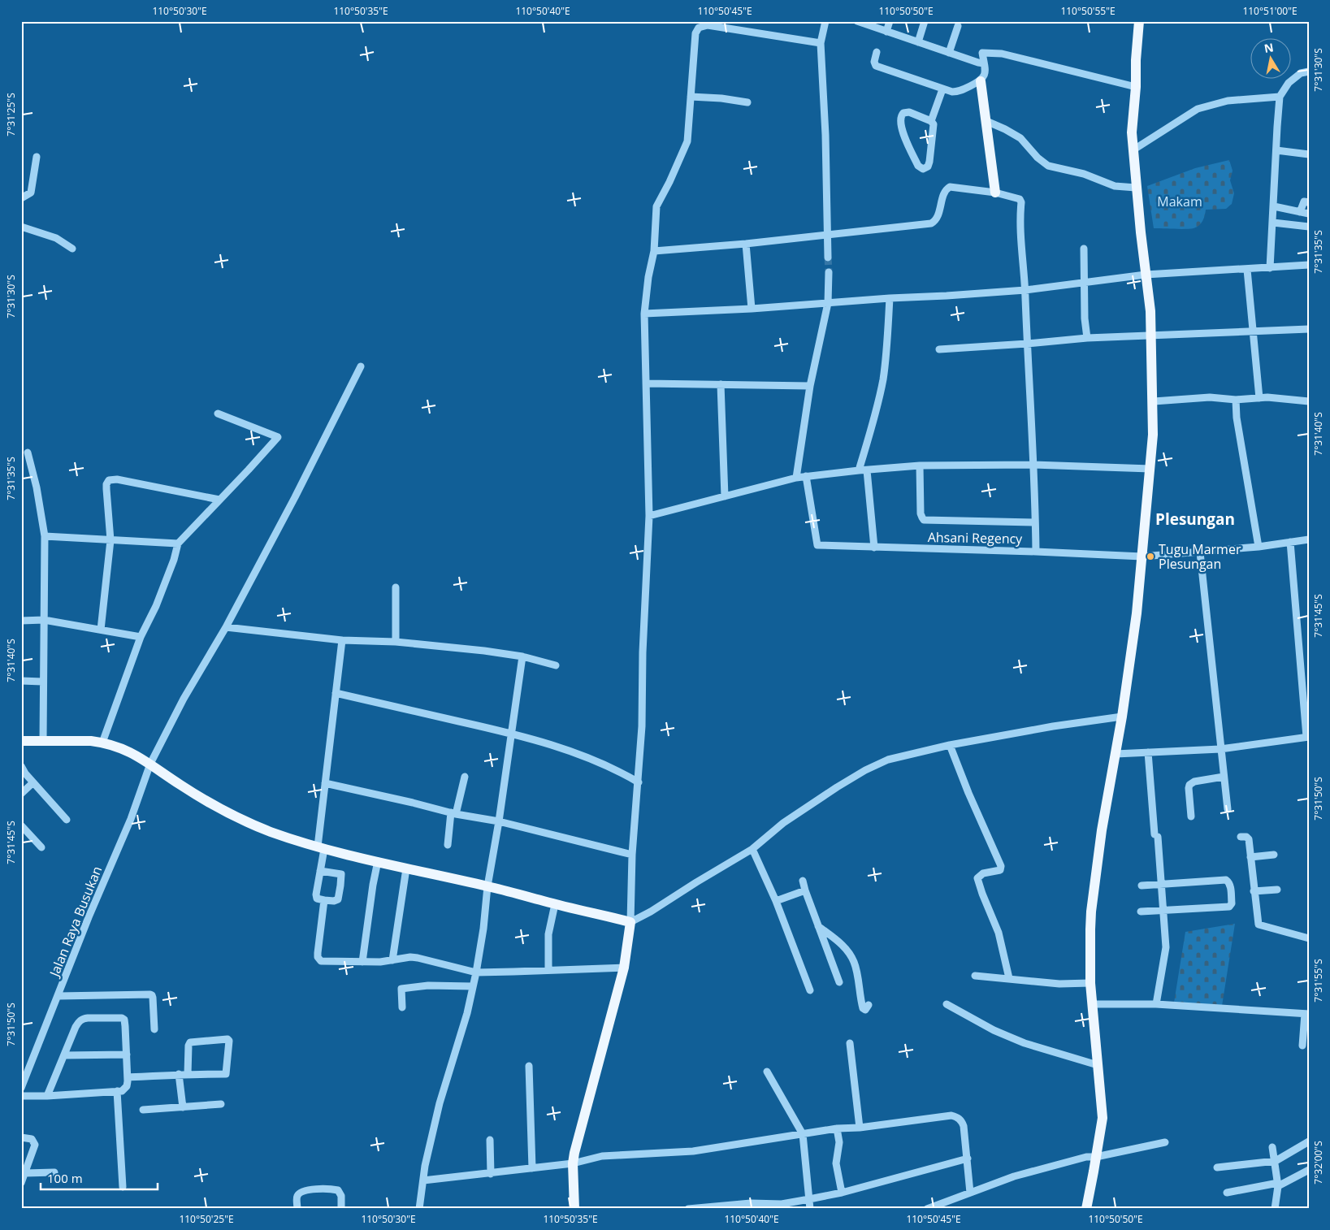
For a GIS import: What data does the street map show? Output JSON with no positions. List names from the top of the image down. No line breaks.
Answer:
{"streets":{"street":["Ahsani Regency","Jalan Raya Busukan"]},"districts":["Plesungan"],"parks":["Makam"],"places":["Tugu Marmer Plesungan"],"scale_bar":"100 m","north":"top","coordinates":["110°50'30\"E","110°50'35\"E","110°50'40\"E","110°50'45\"E","110°50'50\"E","110°50'55\"E","110°51'00\"E","7°31'30\"S","7°31'25\"S","7°31'35\"S","7°31'40\"S","7°31'45\"S","7°31'50\"S","7°31'55\"S","7°32'00\"S","110°50'25\"E"]}
